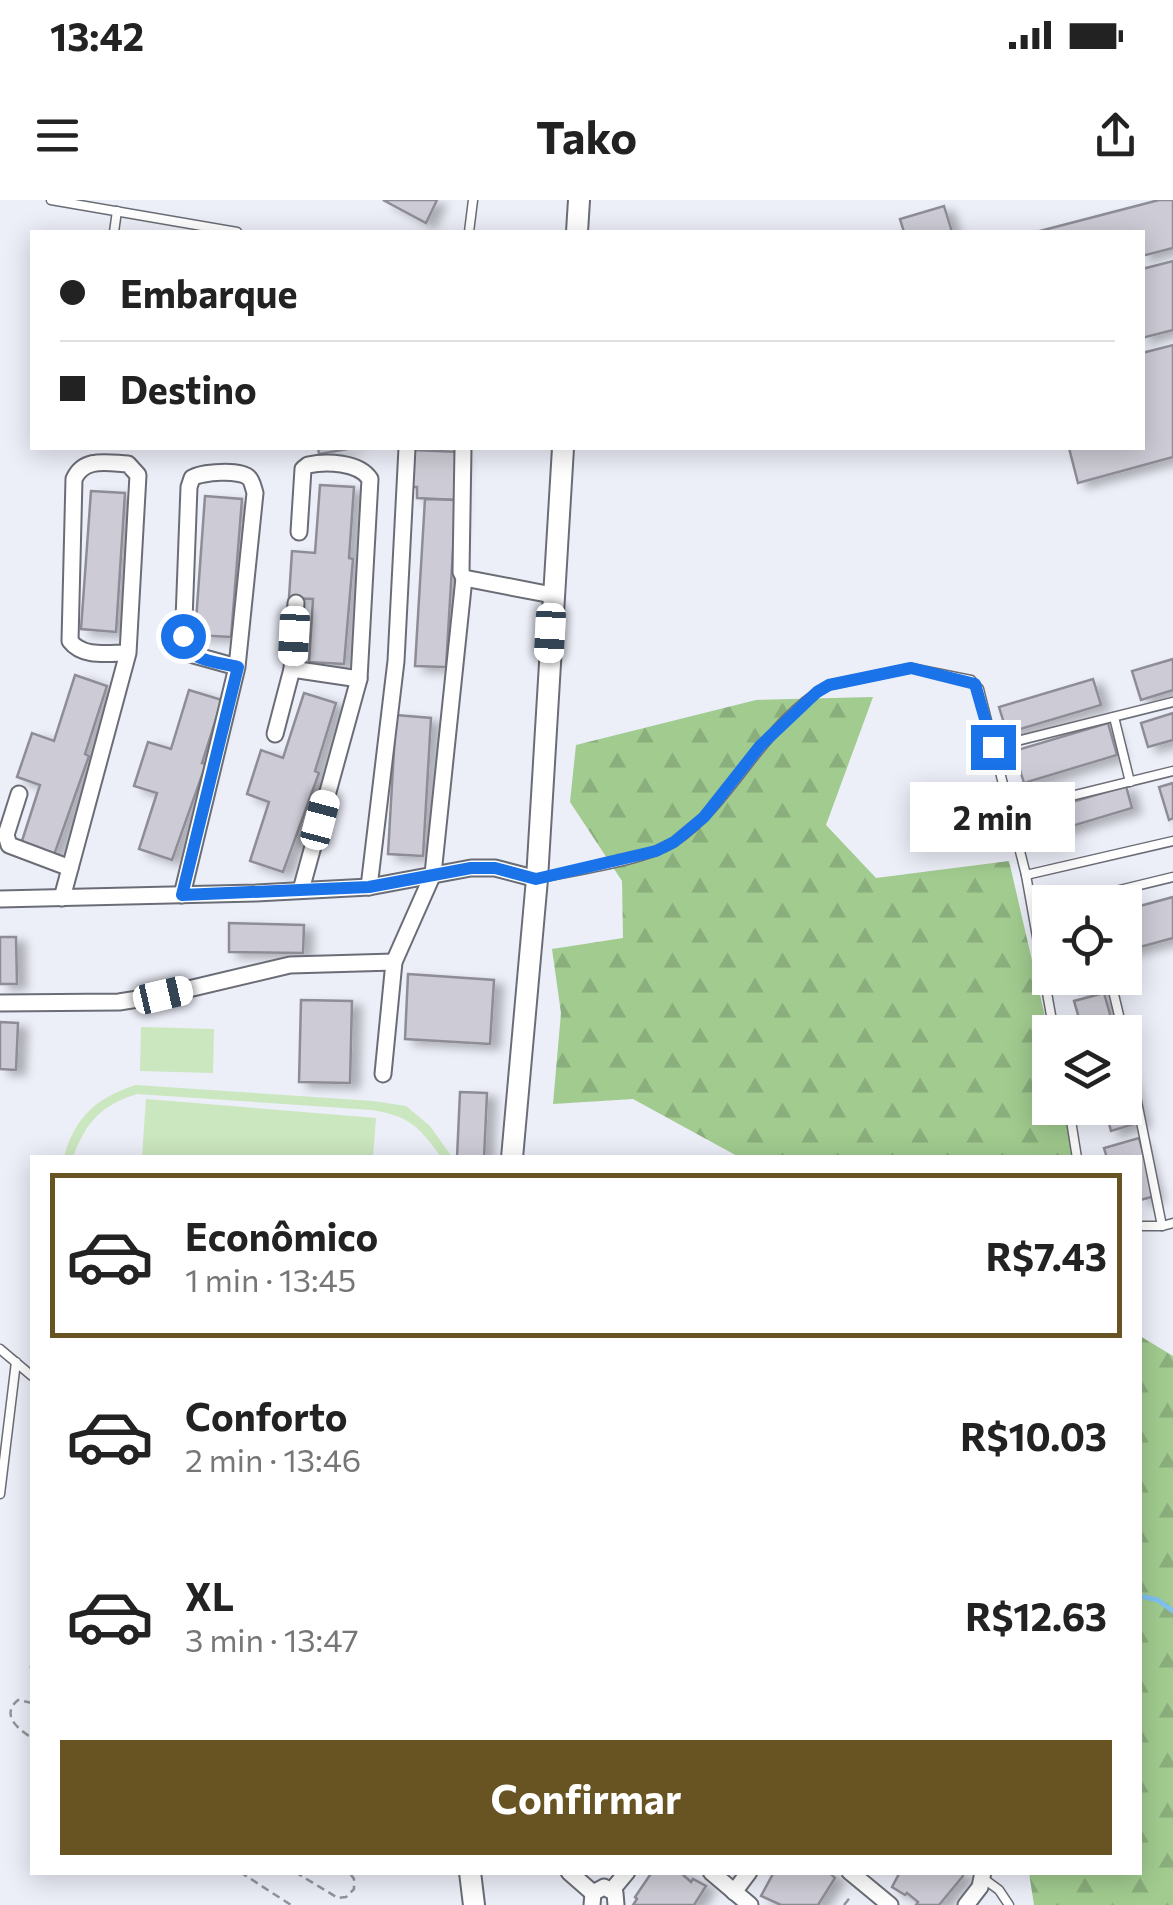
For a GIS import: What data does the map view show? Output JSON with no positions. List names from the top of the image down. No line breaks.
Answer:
{"page":{"status":"13:42","header":"Tako","banner":["Embarque","Destino"],"bubble":"2 min","list":[{"name":"Econômico","note":"1 min · 13:45","value":"R$7.43"},{"name":"Conforto","note":"2 min · 13:46","value":"R$10.03"},{"name":"XL","note":"3 min · 13:47","value":"R$12.63"}],"buttons":"Confirmar"}}
